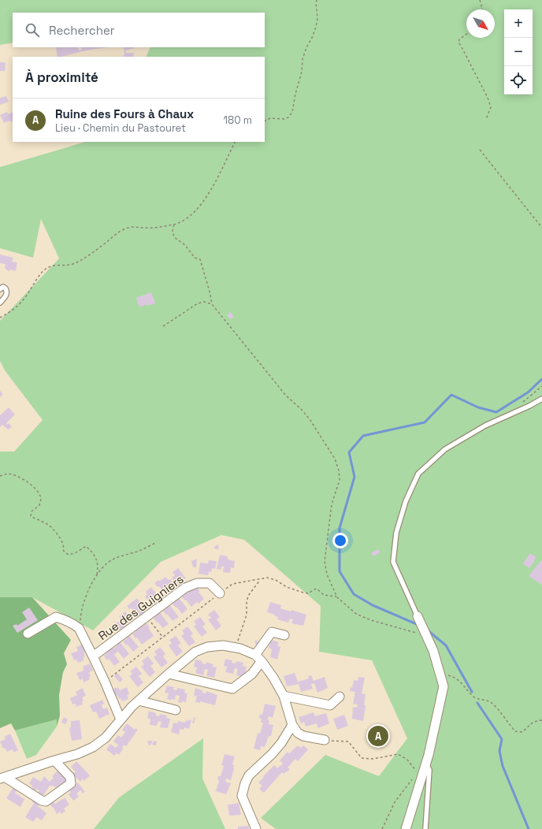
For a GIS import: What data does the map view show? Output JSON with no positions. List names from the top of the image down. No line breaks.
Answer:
{"streets":{"street":["Rue des Guigniers"]},"north":"bottom right","page":{"map_buttons":["+","−"],"search":"Rechercher","heading":"À proximité","list":[{"mark":"A","name":"Ruine des Fours à Chaux","note":"Lieu · Chemin du Pastouret","value":"180 m"}],"pins":"A"}}
